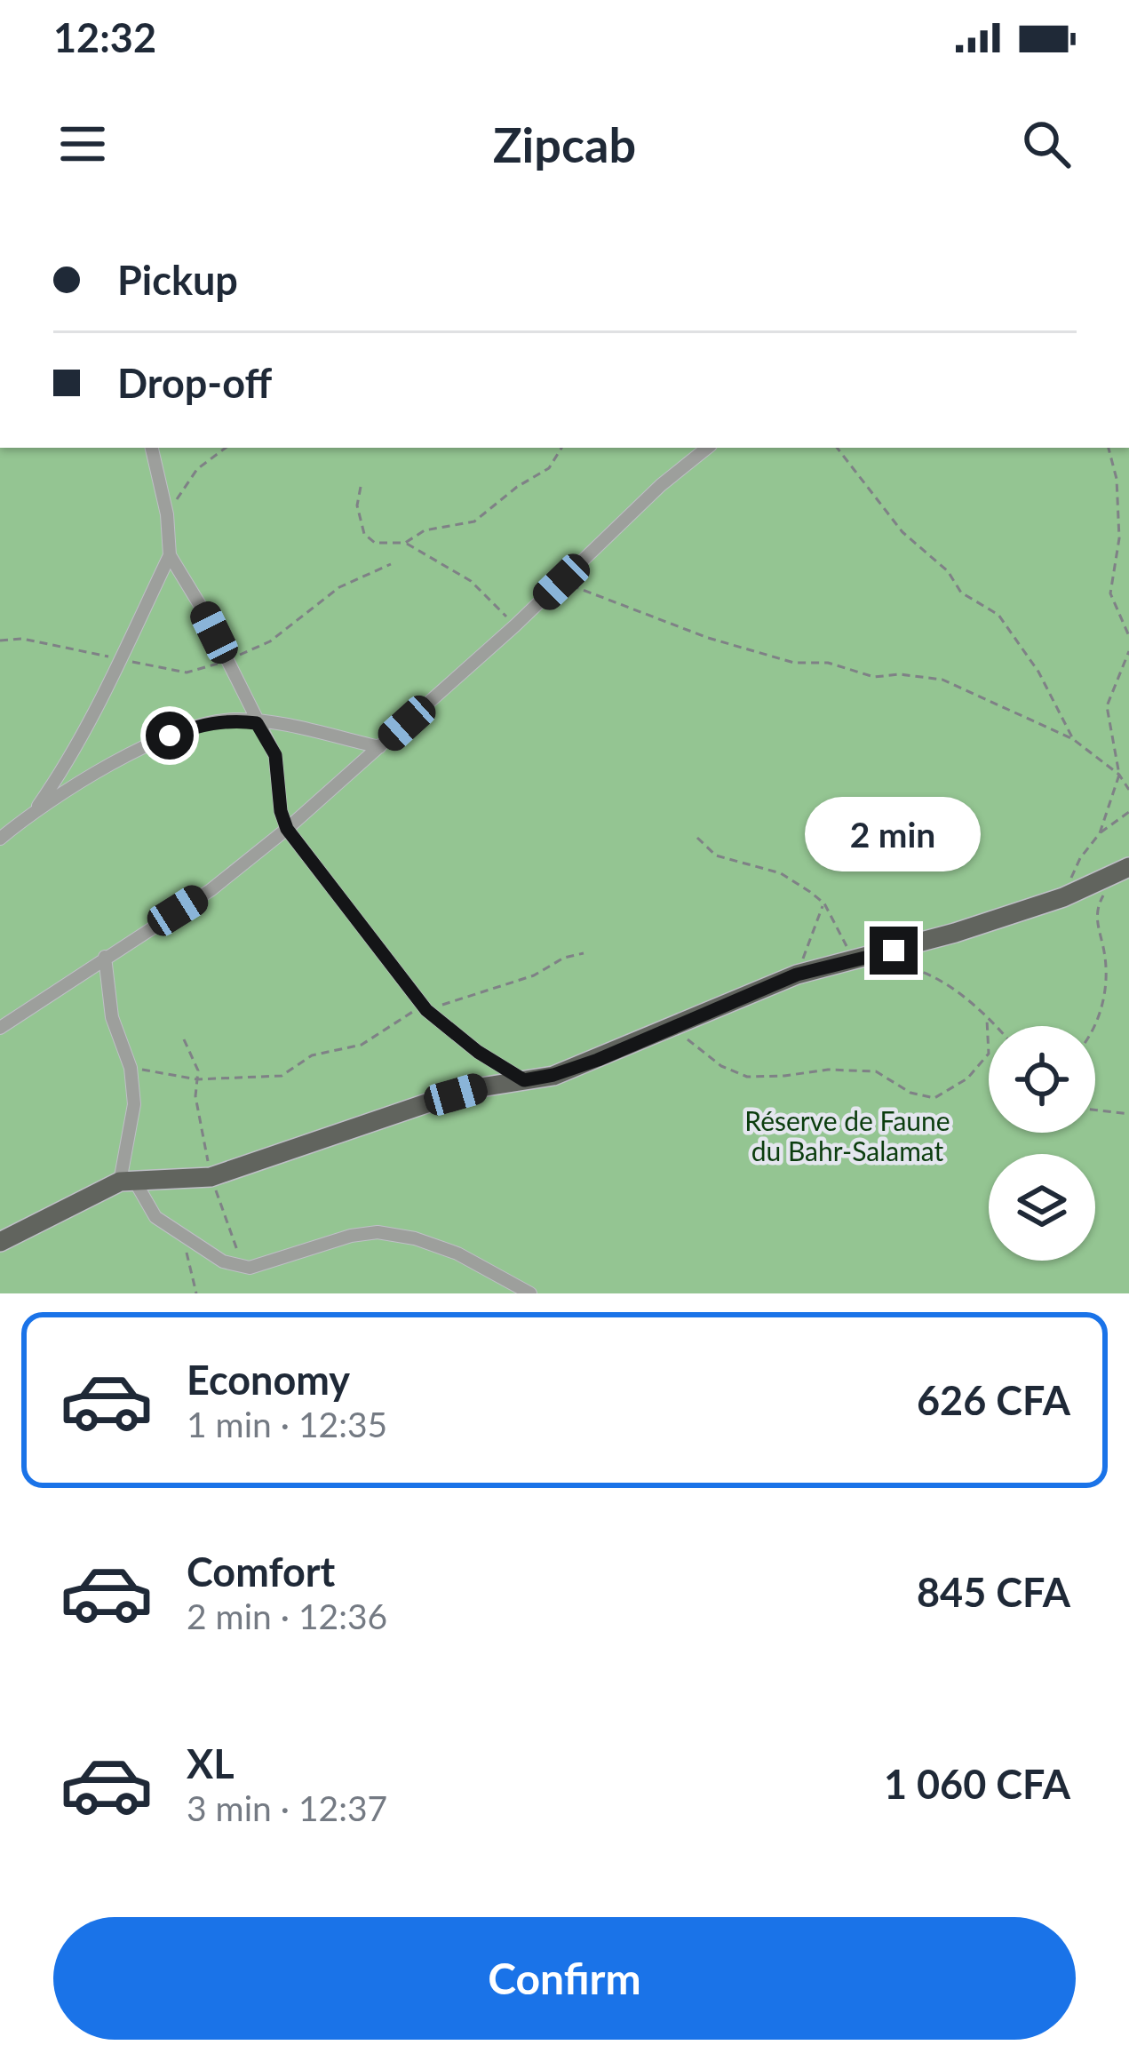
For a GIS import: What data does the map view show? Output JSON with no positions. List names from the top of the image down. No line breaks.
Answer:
{"parks":["Réserve de Faune du Bahr-Salamat"],"page":{"status":"12:32","header":"Zipcab","banner":["Pickup","Drop-off"],"bubble":"2 min","list":[{"name":"Economy","note":"1 min · 12:35","value":"626 CFA"},{"name":"Comfort","note":"2 min · 12:36","value":"845 CFA"},{"name":"XL","note":"3 min · 12:37","value":"1 060 CFA"}],"buttons":"Confirm"}}
